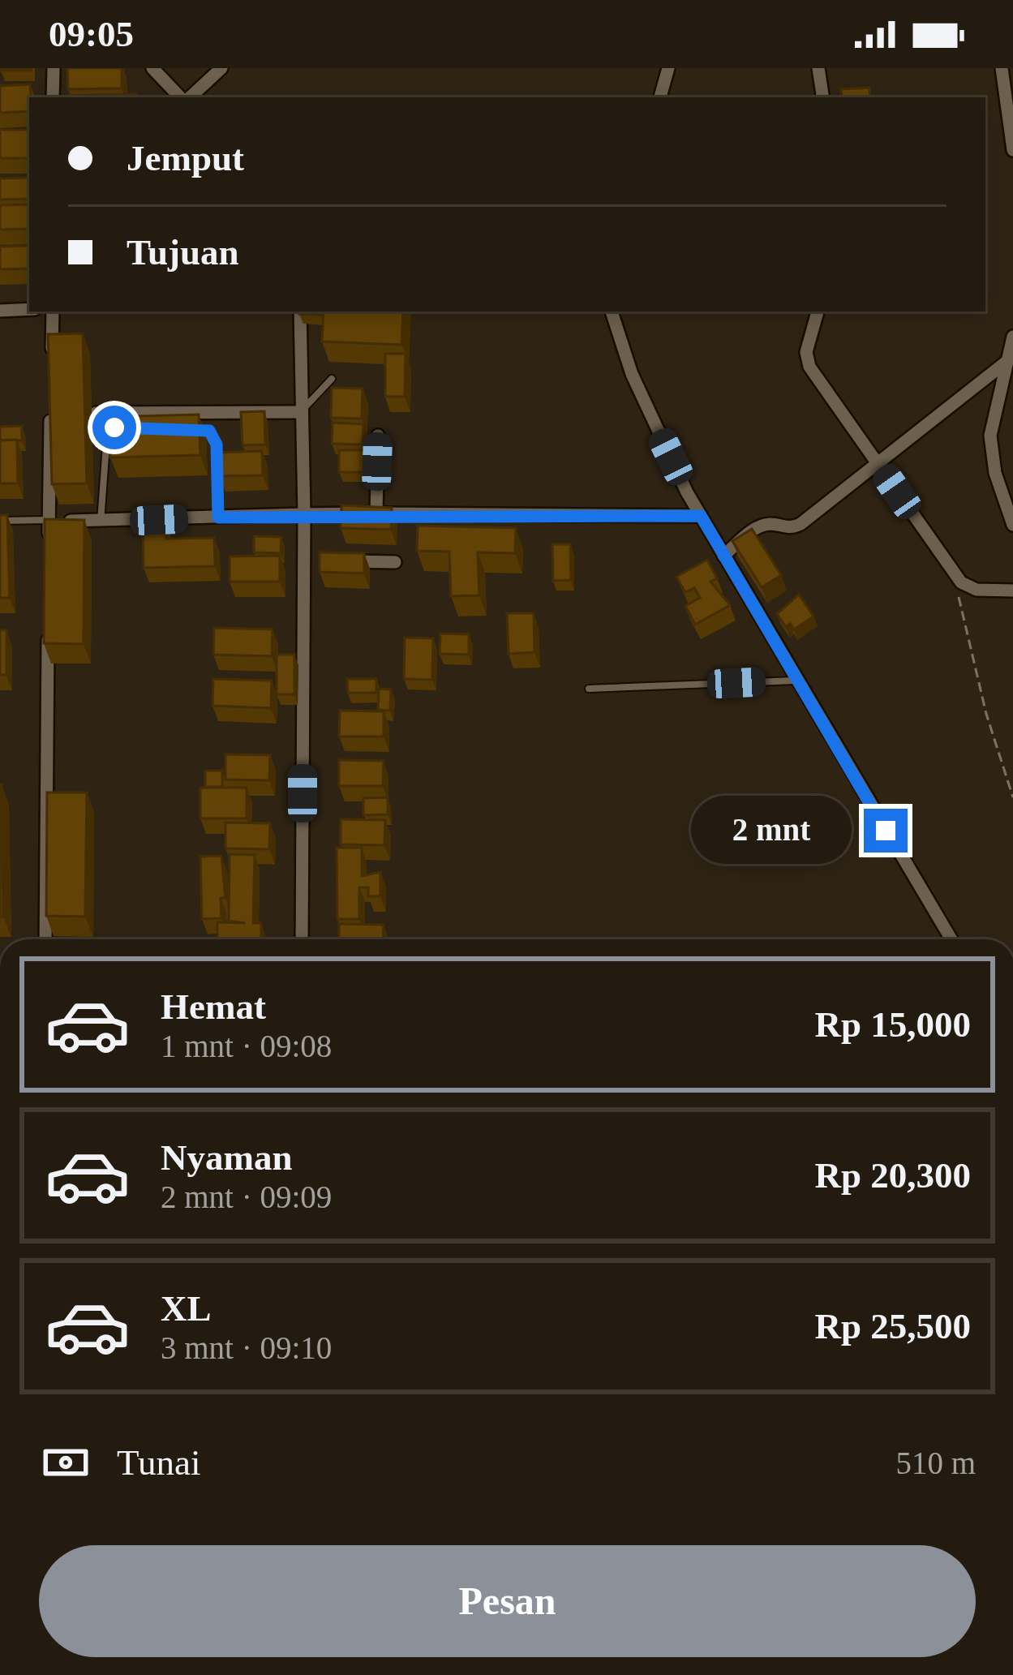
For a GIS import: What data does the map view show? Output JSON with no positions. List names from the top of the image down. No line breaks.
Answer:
{"page":{"status":"09:05","banner":["Jemput","Tujuan"],"bubble":"2 mnt","list":[{"name":"Hemat","note":"1 mnt · 09:08","value":"Rp 15,000"},{"name":"Nyaman","note":"2 mnt · 09:09","value":"Rp 20,300"},{"name":"XL","note":"3 mnt · 09:10","value":"Rp 25,500"}],"pay":["Tunai","510 m"],"buttons":"Pesan"}}
